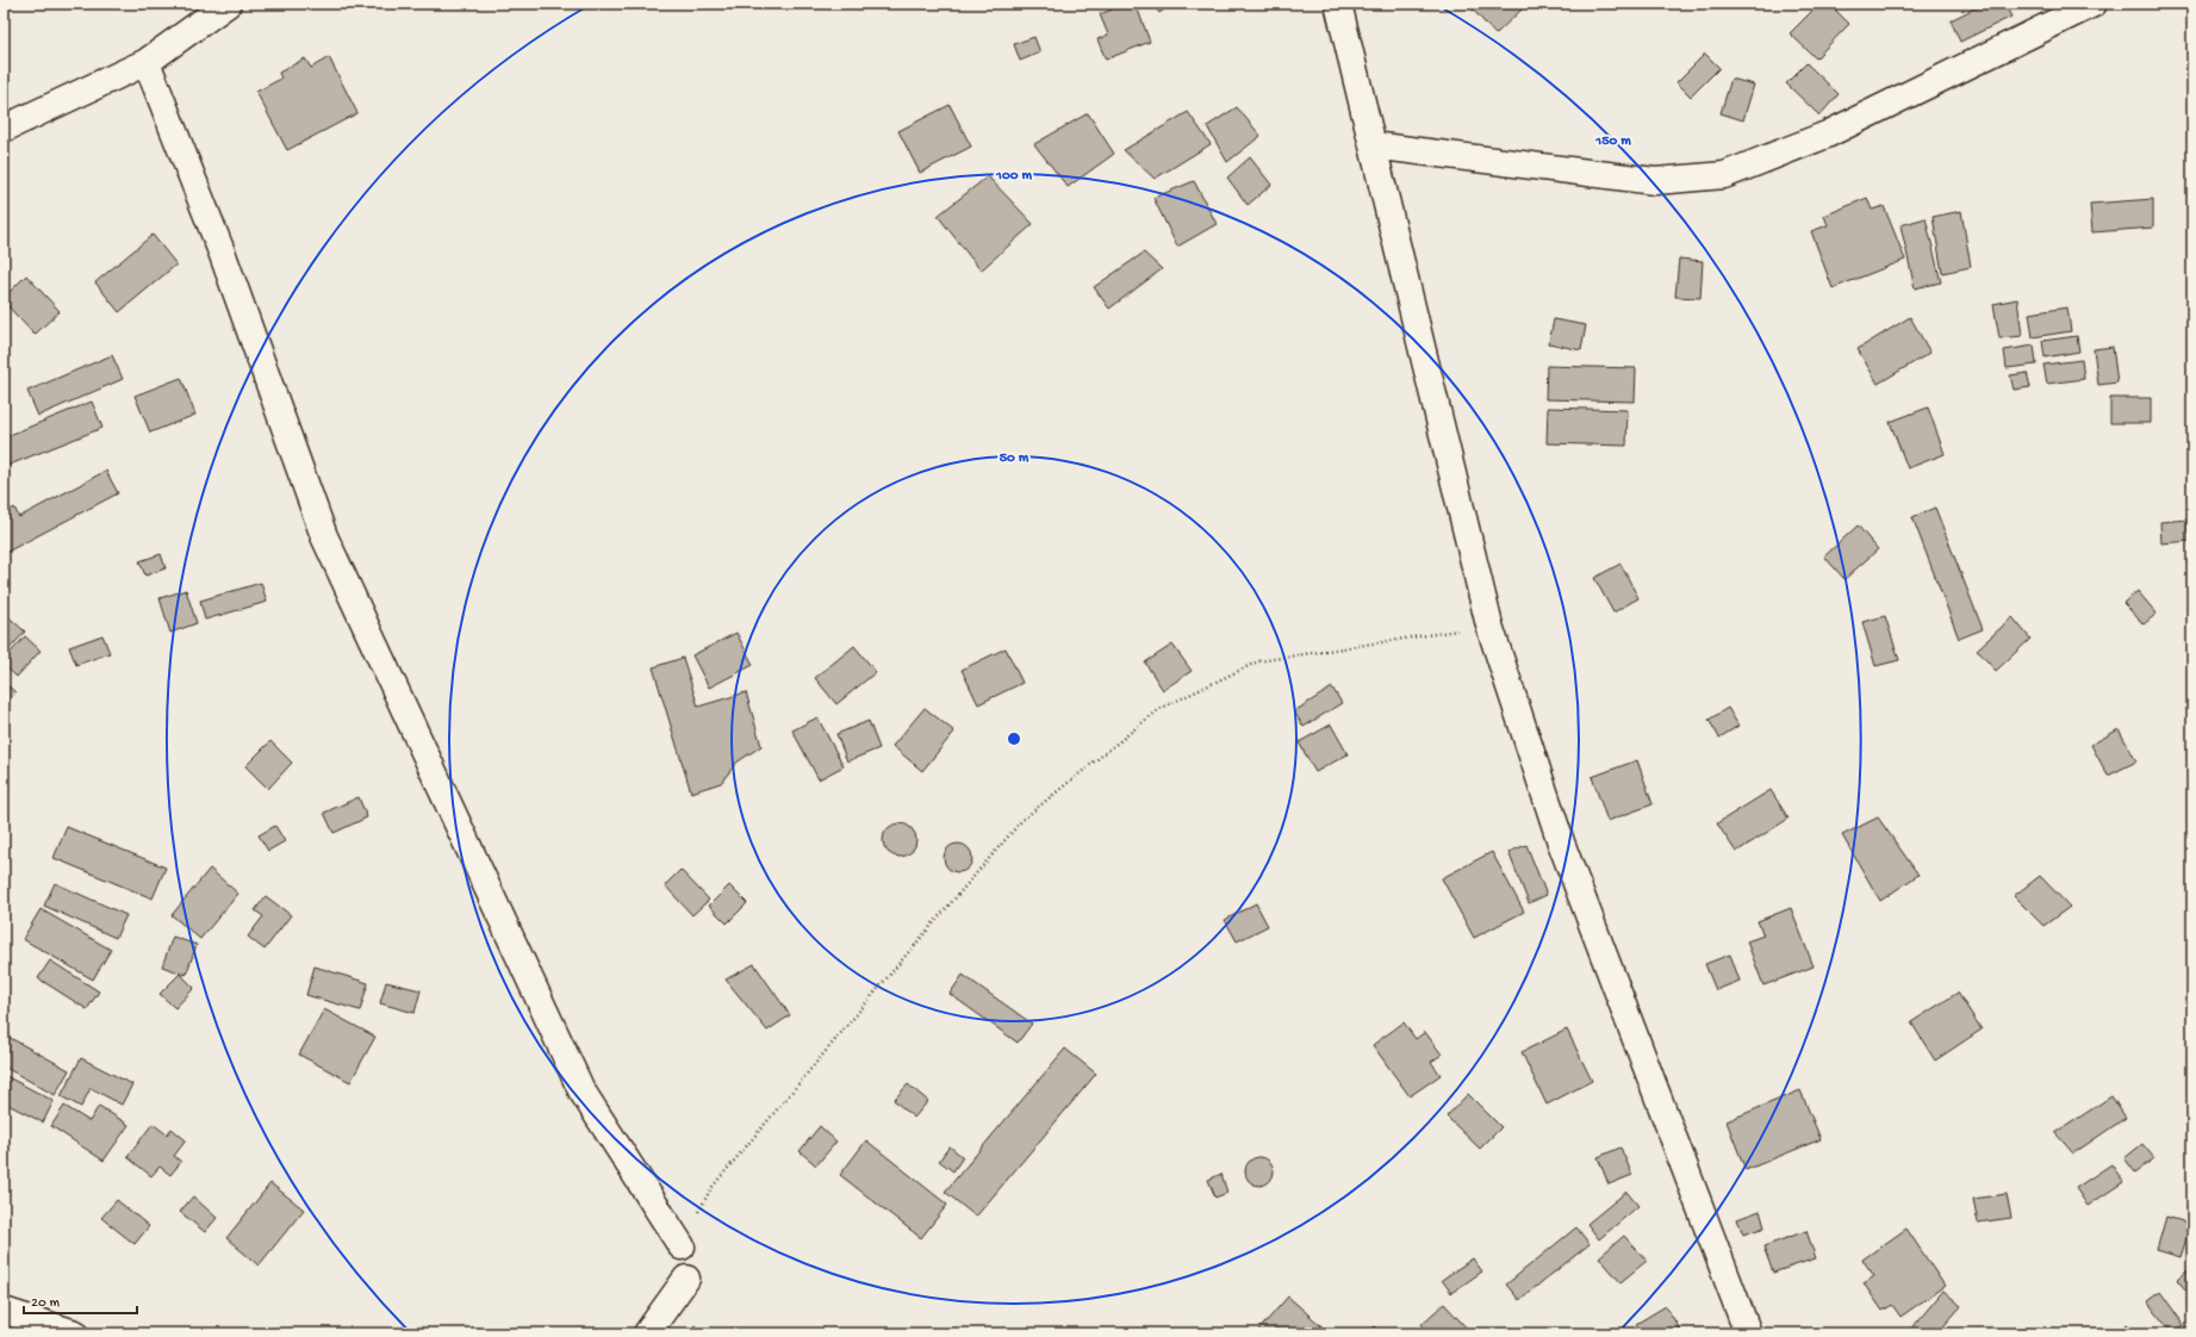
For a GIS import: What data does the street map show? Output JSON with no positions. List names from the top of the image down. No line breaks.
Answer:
{"scale_bar":"20 m","rings":["150 m","100 m","50 m"]}
